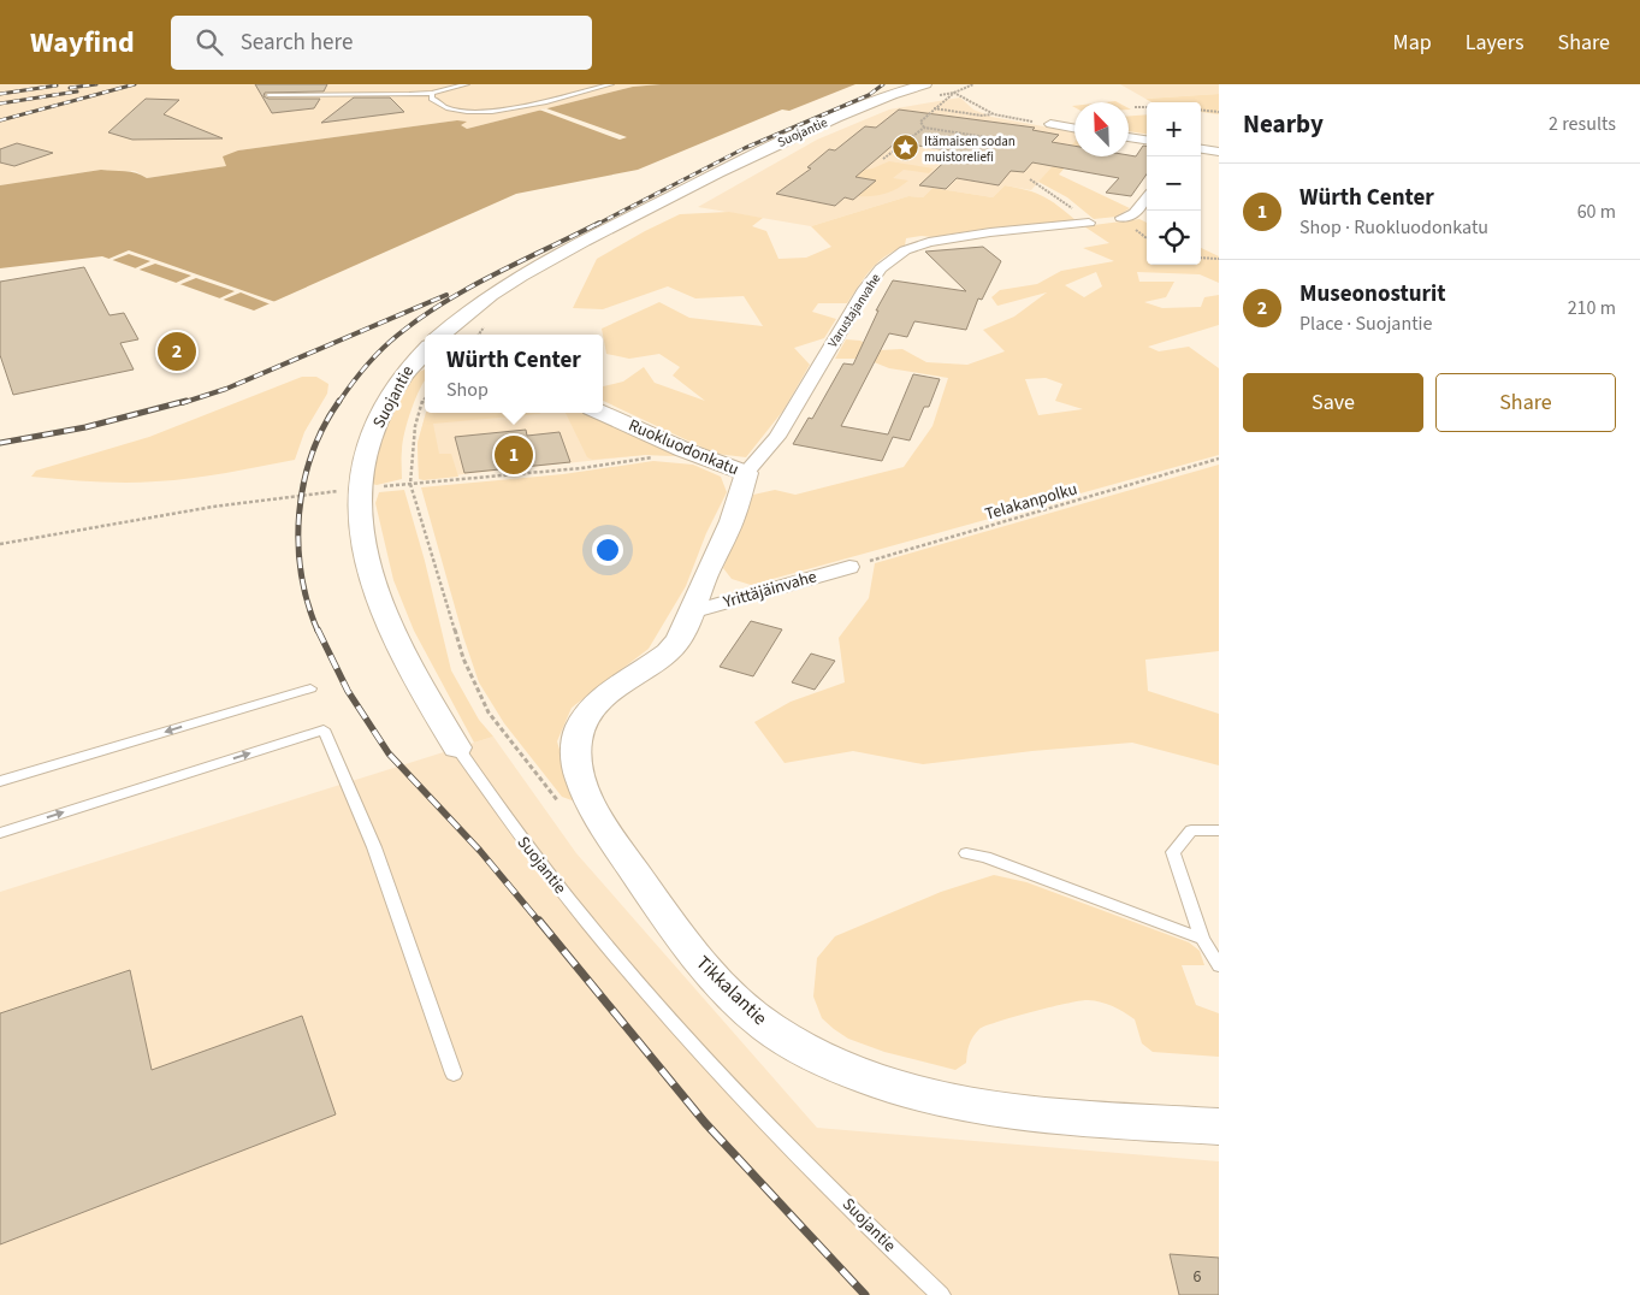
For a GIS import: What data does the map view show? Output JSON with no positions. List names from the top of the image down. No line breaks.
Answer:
{"streets":{"street":["Suojantie","Varustajanvahe","Ruokluodonkatu","Yrittäjäinvahe","Tikkalantie"],"path":["Telakanpolku"]},"crossings":[["Varustajanvahe","Ruokluodonkatu"],["Ruokluodonkatu","Tikkalantie"],["Telakanpolku","Yrittäjäinvahe"],["Yrittäjäinvahe","Tikkalantie"]],"places":{"place":["Itämaisen sodan muistoreliefi"]},"house_numbers":["6"],"north":"top left","page":{"header":"Wayfind","search":"Search here","nav":["Map","Layers","Share"],"heading":["Nearby","2 results"],"map_buttons":["+","−"],"list":[{"mark":"1","name":"Würth Center","note":"Shop · Ruokluodonkatu","value":"60 m"},{"mark":"2","name":"Museonosturit","note":"Place · Suojantie","value":"210 m"}],"pins":["2","1"],"popup":["Würth Center","Shop"],"buttons":["Save","Share"]}}
